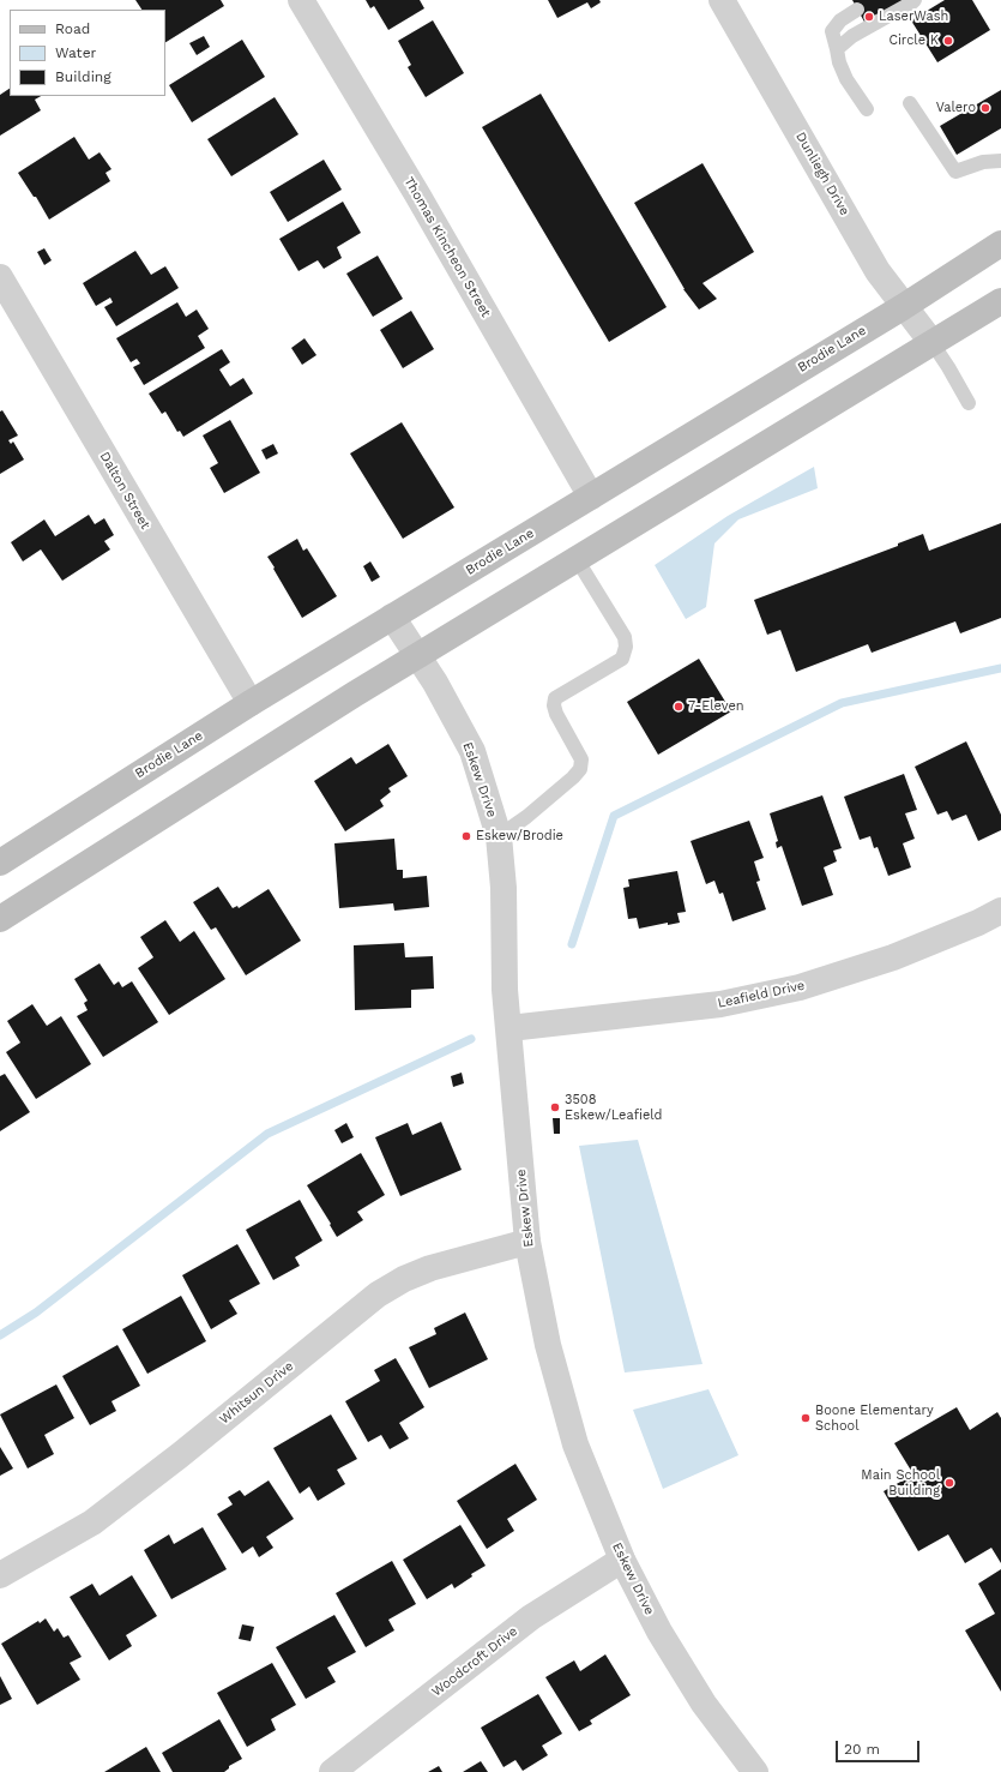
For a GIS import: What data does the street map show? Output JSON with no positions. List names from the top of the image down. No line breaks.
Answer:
{"streets":{"main road":["Brodie Lane"],"street":["Dunliegh Drive","Thomas Kincheon Street","Dalton Street","Eskew Drive","Leafield Drive","Whitsun Drive","Woodcroft Drive"]},"crossings":[["Dunliegh Drive","Brodie Lane"],["Thomas Kincheon Street","Brodie Lane"],["Brodie Lane","Dalton Street"],["Brodie Lane","Eskew Drive"],["Eskew Drive","Leafield Drive"],["Eskew Drive","Whitsun Drive"],["Eskew Drive","Woodcroft Drive"]],"places":["LaserWash","Circle K","Valero","7-Eleven","Eskew/Brodie","3508 Eskew/Leafield","Boone Elementary School","Main School Building"],"legend":["Road","Water","Building"],"scale_bar":"20 m"}
